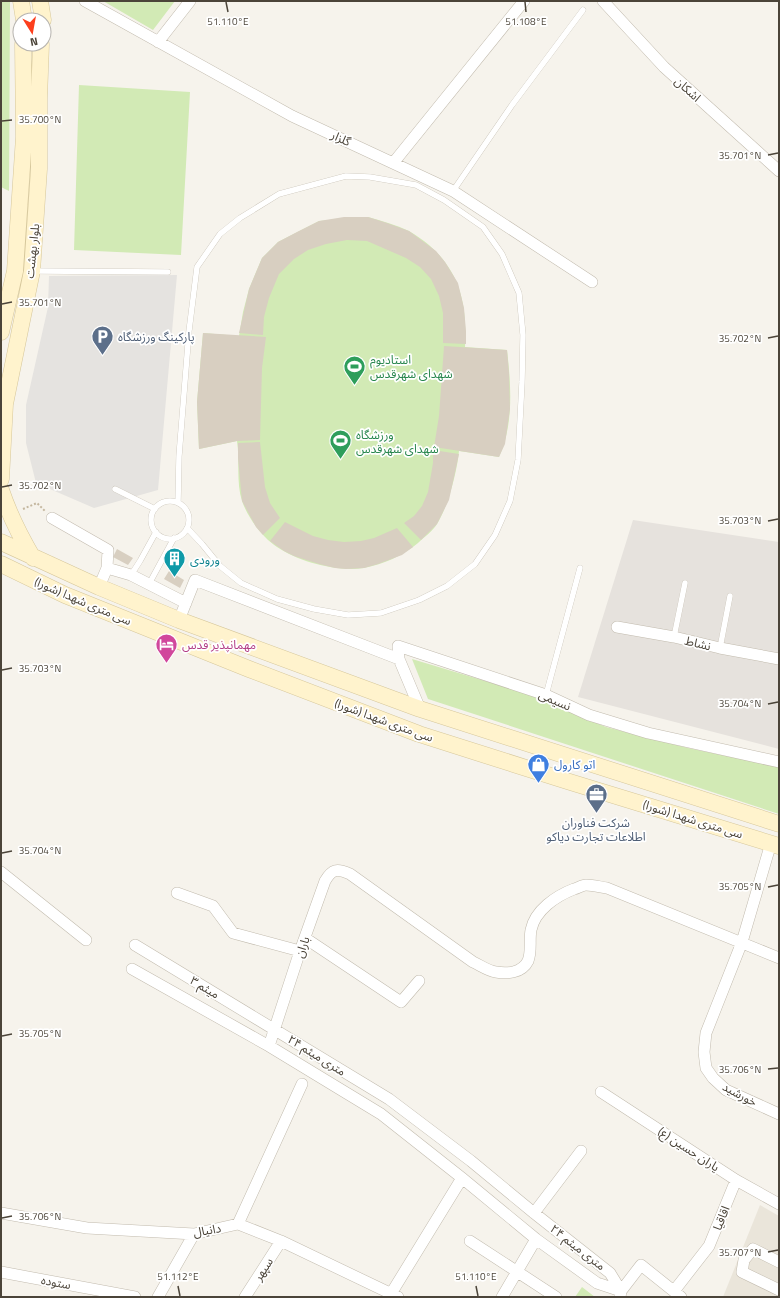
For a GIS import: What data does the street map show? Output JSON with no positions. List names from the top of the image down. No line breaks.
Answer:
{"streets":{"main road":["بلوار بهشت","سی متری شهدا (شورا)"],"street":["اشکان","گلزار","نشاط","نسیمی","باران","میثم ۳","۲۴ متری میثم","خورشید","یاران حسین (ع)","اقاقیا","دانیال","سپهر","ستوده"]},"crossings":[["باران","میثم ۳"],["باران","۲۴ متری میثم"],["باران","خورشید"],["میثم ۳","۲۴ متری میثم"],["یاران حسین (ع)","اقاقیا"],["دانیال","سپهر"]],"places":{"parking":["پارکینگ ورزشگاه"],"sports":["استادیوم شهدای شهرقدس","ورزشگاه شهدای شهرقدس"],"building":["ورودی"],"hotel":["مهمانپذیر قدس"],"shop":["اتو کارول"],"office":["شرکت فناوران اطلاعات تجارت دیاکو"]},"north":"bottom","coordinates":["51.110°E","51.108°E","35.700°N","35.701°N","35.702°N","35.703°N","35.704°N","35.705°N","35.706°N","35.707°N","51.112°E"]}
